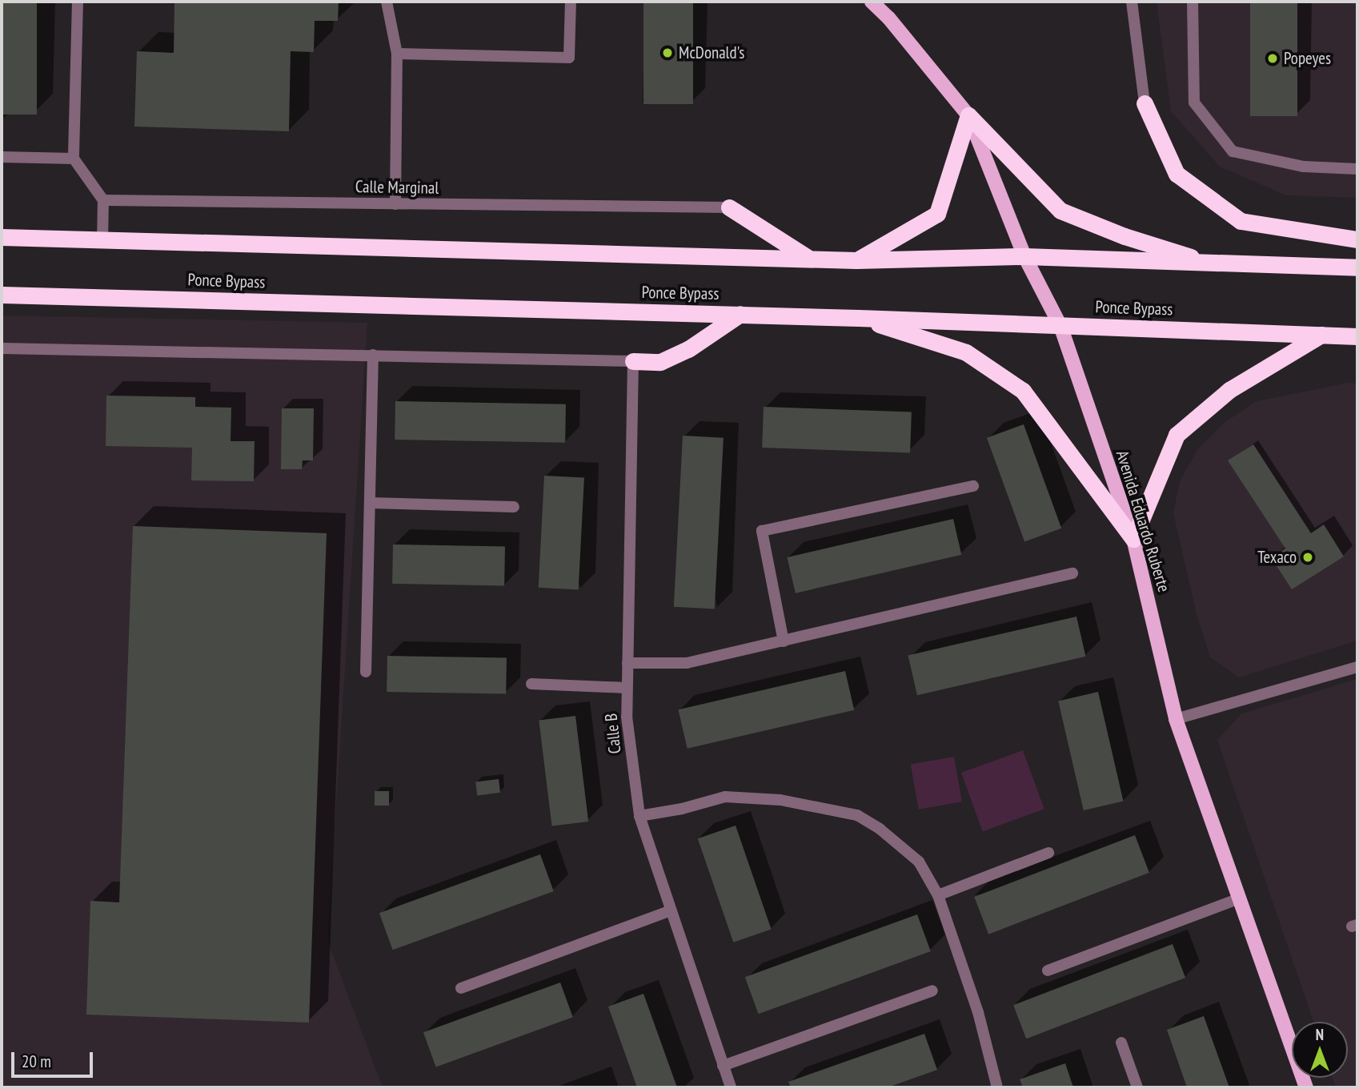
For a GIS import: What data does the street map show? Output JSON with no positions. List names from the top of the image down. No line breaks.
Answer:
{"streets":{"highway":["Ponce Bypass"],"main road":["Avenida Eduardo Ruberte"],"street":["Calle Marginal","Calle B"]},"crossings":[["Ponce Bypass","Avenida Eduardo Ruberte"]],"places":["McDonald's","Popeyes","Texaco"],"scale_bar":"20 m","north":"top"}
